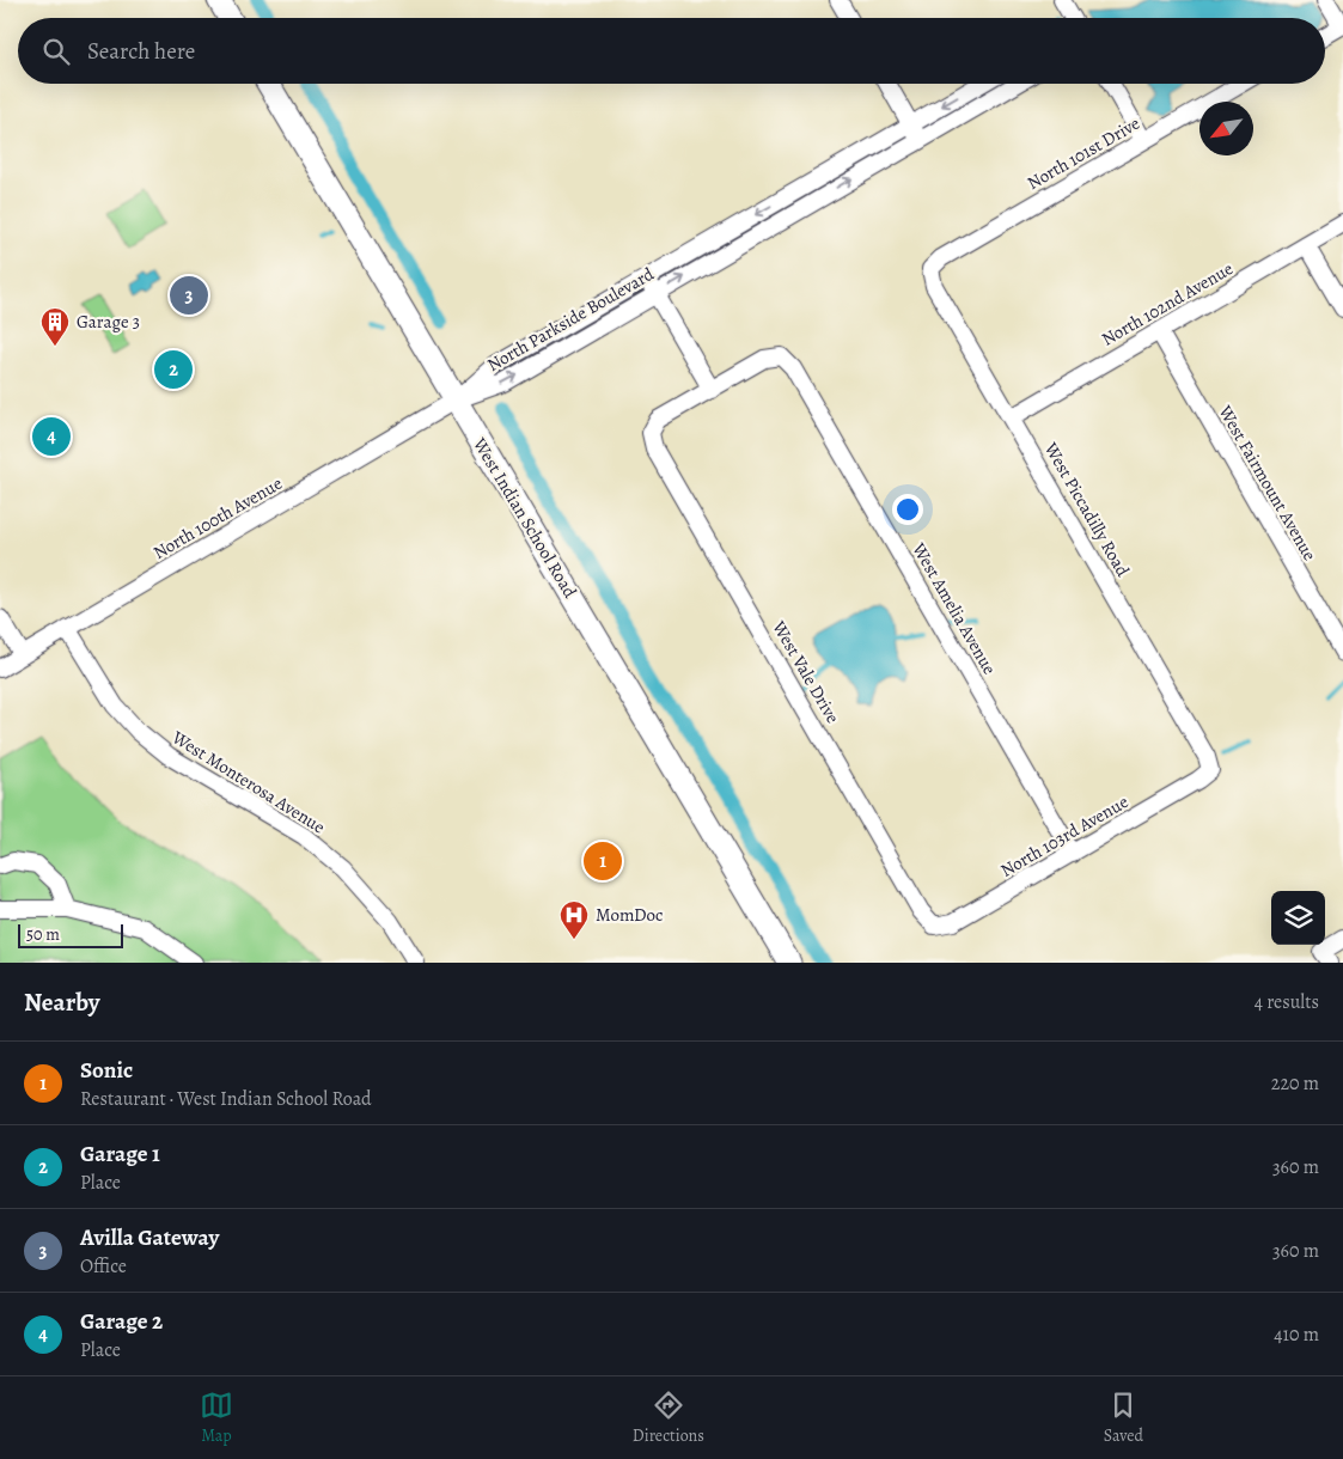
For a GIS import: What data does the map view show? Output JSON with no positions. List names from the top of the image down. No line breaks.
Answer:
{"streets":{"main road":["West Indian School Road"],"street":["North 101st Drive","North 102nd Avenue","North Parkside Boulevard","West Fairmount Avenue","West Piccadilly Road","North 100th Avenue","West Amelia Avenue","West Vale Drive","West Monterosa Avenue","North 103rd Avenue"]},"crossings":[["North 101st Drive","West Piccadilly Road"],["North 102nd Avenue","West Fairmount Avenue"],["North 102nd Avenue","West Piccadilly Road"],["North Parkside Boulevard","North 100th Avenue"],["North Parkside Boulevard","West Indian School Road"],["West Piccadilly Road","North 103rd Avenue"],["North 100th Avenue","West Indian School Road"],["North 100th Avenue","West Monterosa Avenue"],["West Amelia Avenue","West Vale Drive"],["West Amelia Avenue","North 103rd Avenue"],["West Vale Drive","North 103rd Avenue"]],"places":{"building":["Garage 3"],"hospital":["MomDoc"]},"scale_bar":"50 m","north":"bottom left","page":{"search":"Search here","pins":["3","2","4","1"],"scale":"50 m","heading":["Nearby","4 results"],"list":[{"mark":"1","name":"Sonic","note":"Restaurant · West Indian School Road","value":"220 m"},{"mark":"2","name":"Garage 1","note":"Place","value":"360 m"},{"mark":"3","name":"Avilla Gateway","note":"Office","value":"360 m"},{"mark":"4","name":"Garage 2","note":"Place","value":"410 m"}],"nav":["Map","Directions","Saved"]}}
